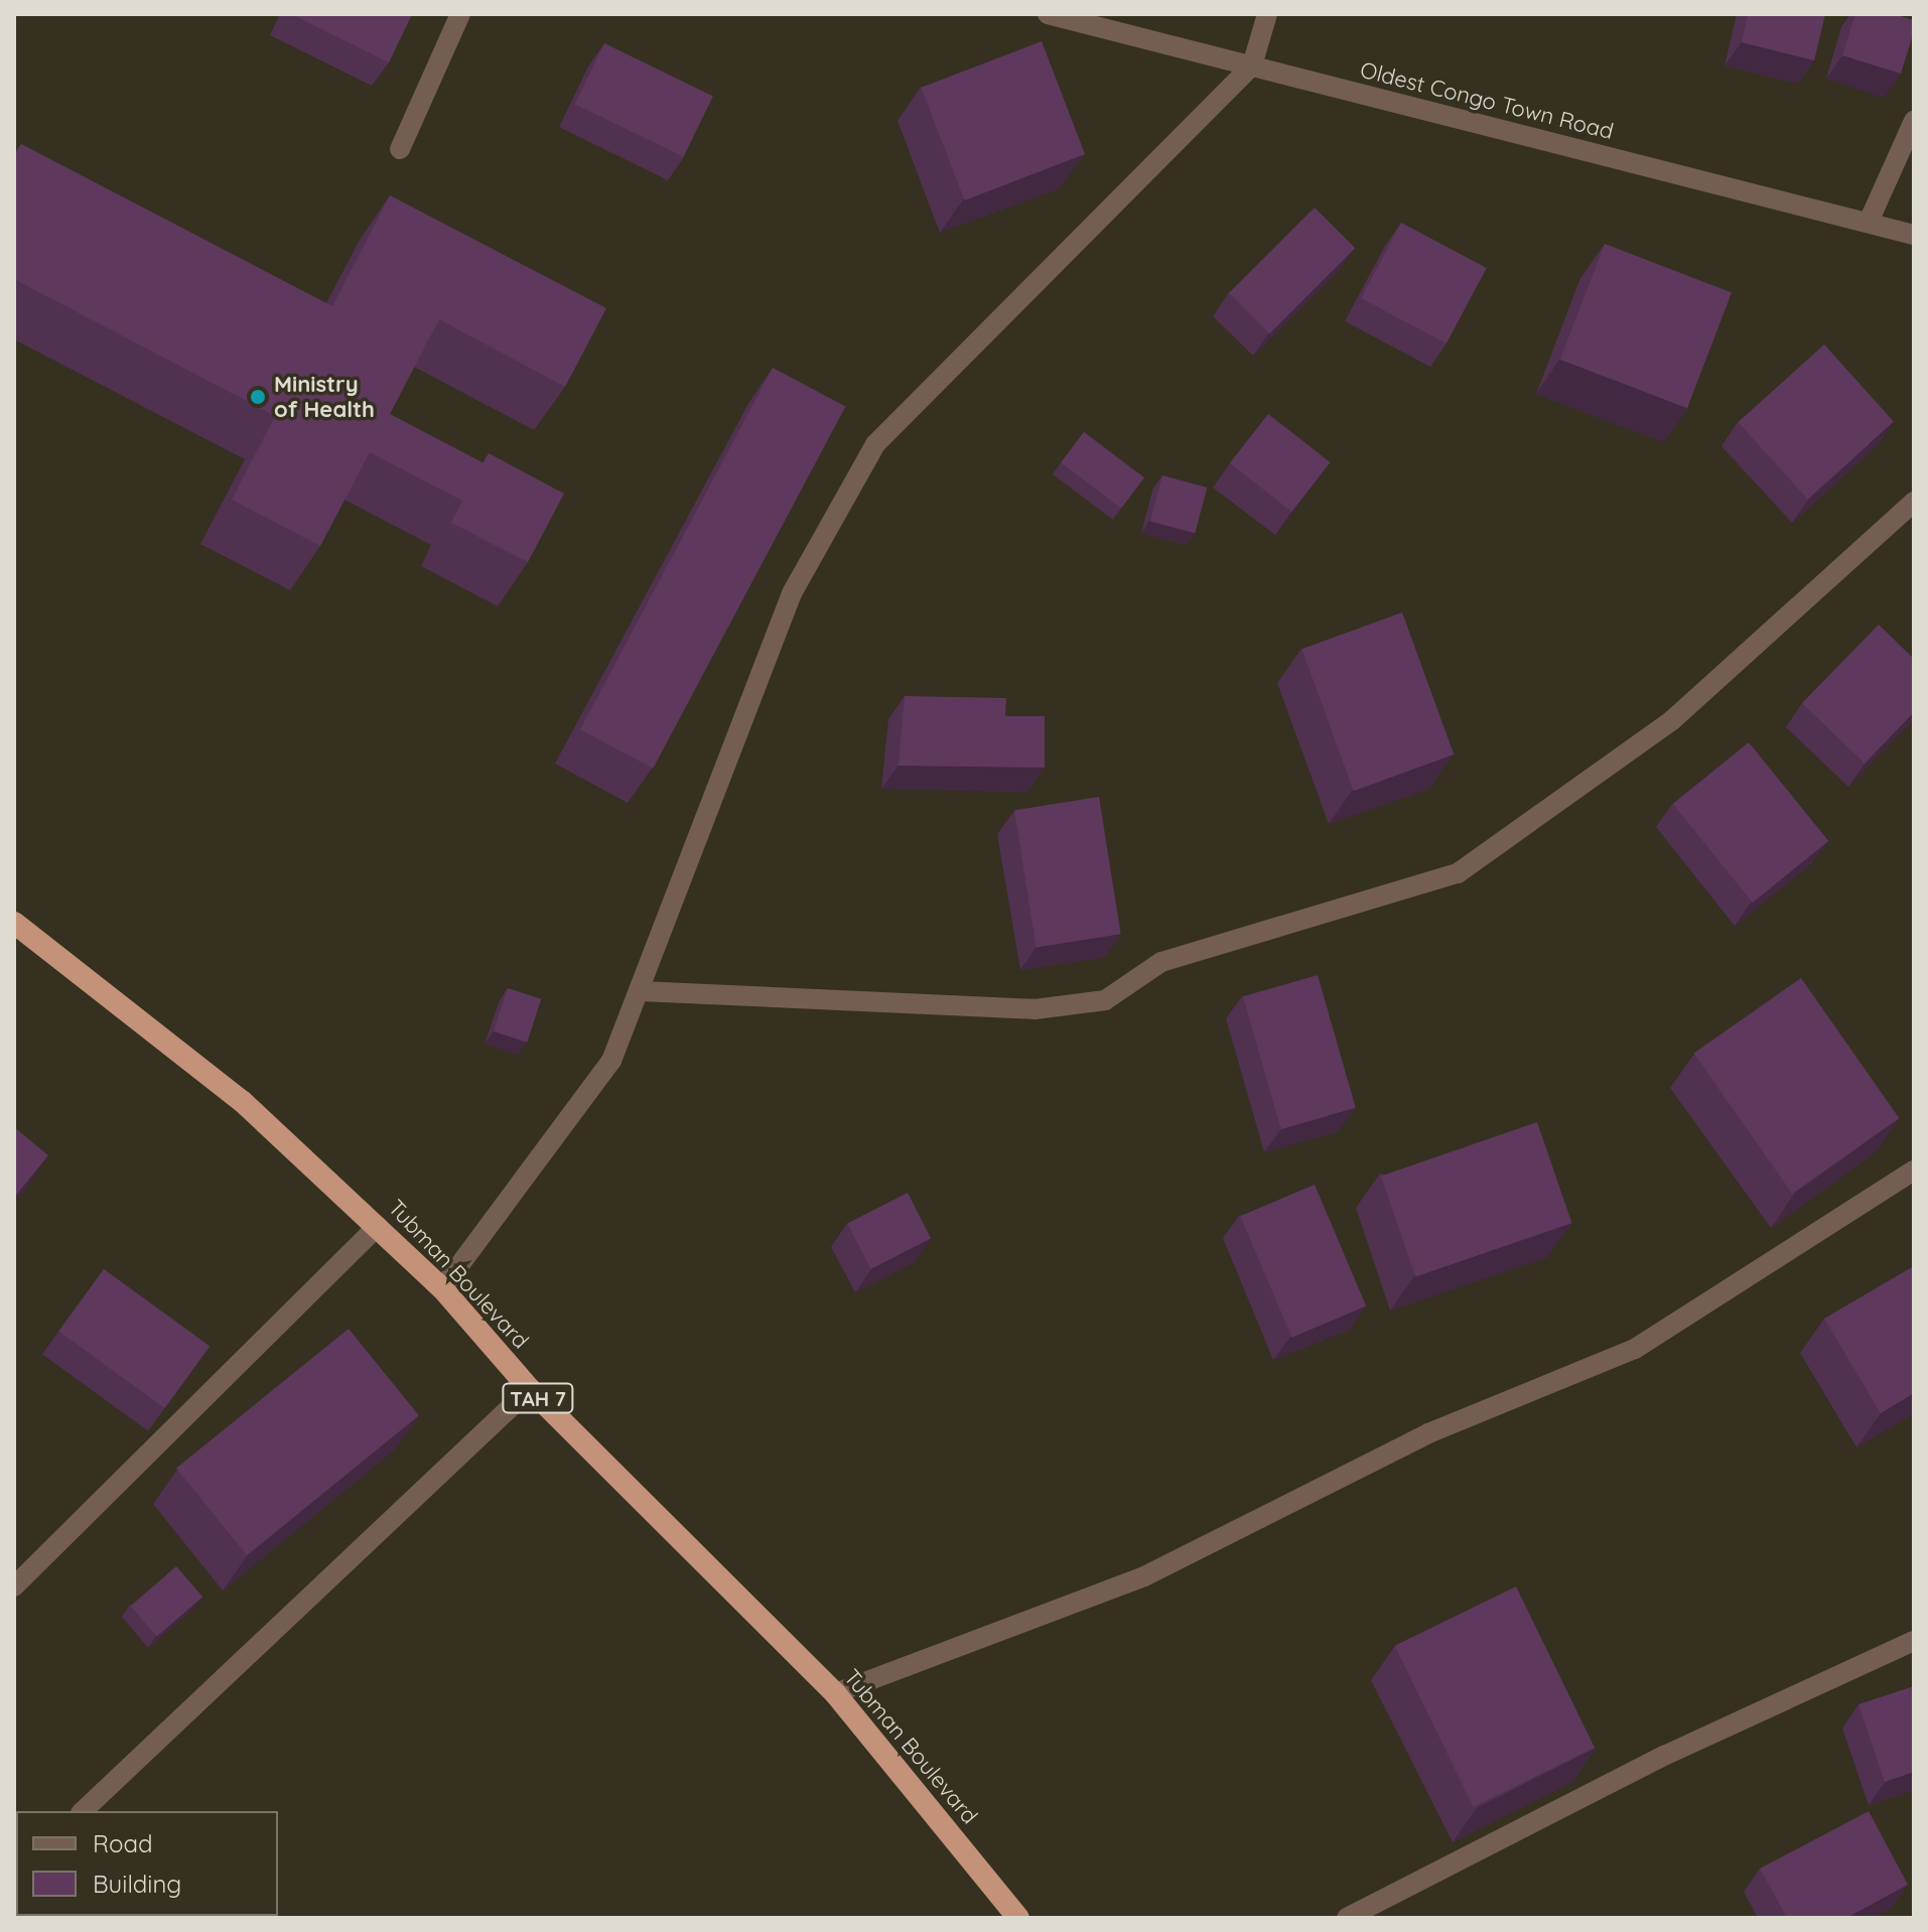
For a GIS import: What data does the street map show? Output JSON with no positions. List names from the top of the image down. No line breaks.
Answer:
{"streets":{"highway":["Tubman Boulevard","TAH 7"],"street":["Oldest Congo Town Road"]},"places":["Ministry of Health"],"legend":["Road","Building"]}
